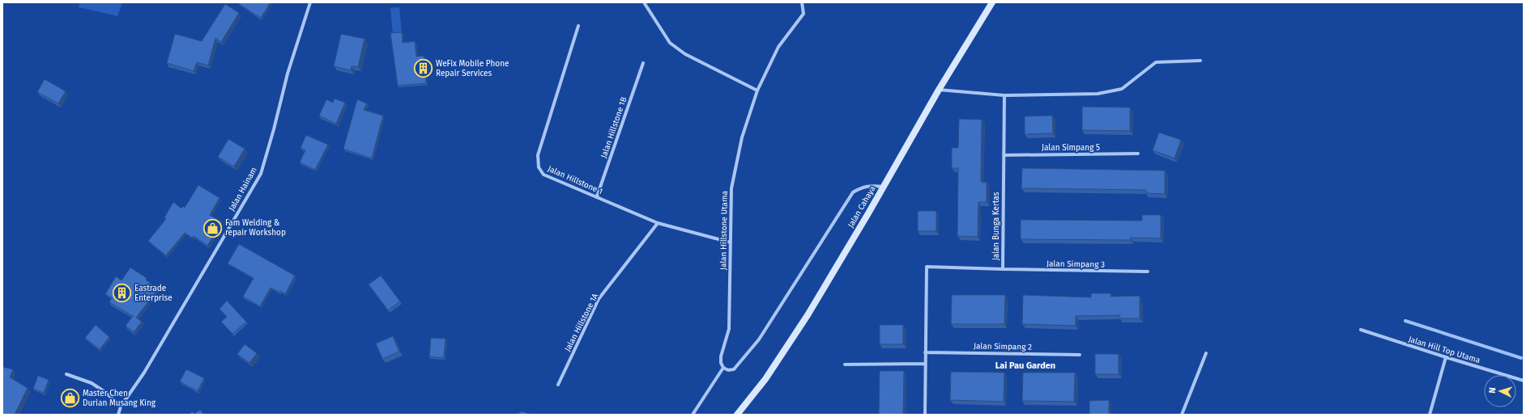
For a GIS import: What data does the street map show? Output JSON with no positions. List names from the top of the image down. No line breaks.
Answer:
{"streets":{"street":["Jalan Hillstone 1B","Jalan Simpang 5","Jalan Hillstone 1","Jalan Hainam","Jalan Cahaya","Jalan Bunga Kertas","Jalan Hillstone Utama","Jalan Simpang 3","Jalan Hillstone 1A","Jalan Simpang 2","Jalan Hill Top Utama"]},"crossings":[["Jalan Hillstone 1B","Jalan Hillstone 1"],["Jalan Simpang 5","Jalan Bunga Kertas"],["Jalan Hillstone 1","Jalan Hillstone Utama"],["Jalan Hillstone 1","Jalan Hillstone 1A"],["Jalan Bunga Kertas","Jalan Simpang 3"],["Jalan Bunga Kertas","Jalan Simpang 2"]],"districts":["Lai Pau Garden"],"places":{"building":["WeFix Mobile Phone Repair Services","Eastrade Enterprise"],"shop":["Fam Welding & repair Workshop","Master Chen Durian Musang King"]},"north":"left"}
